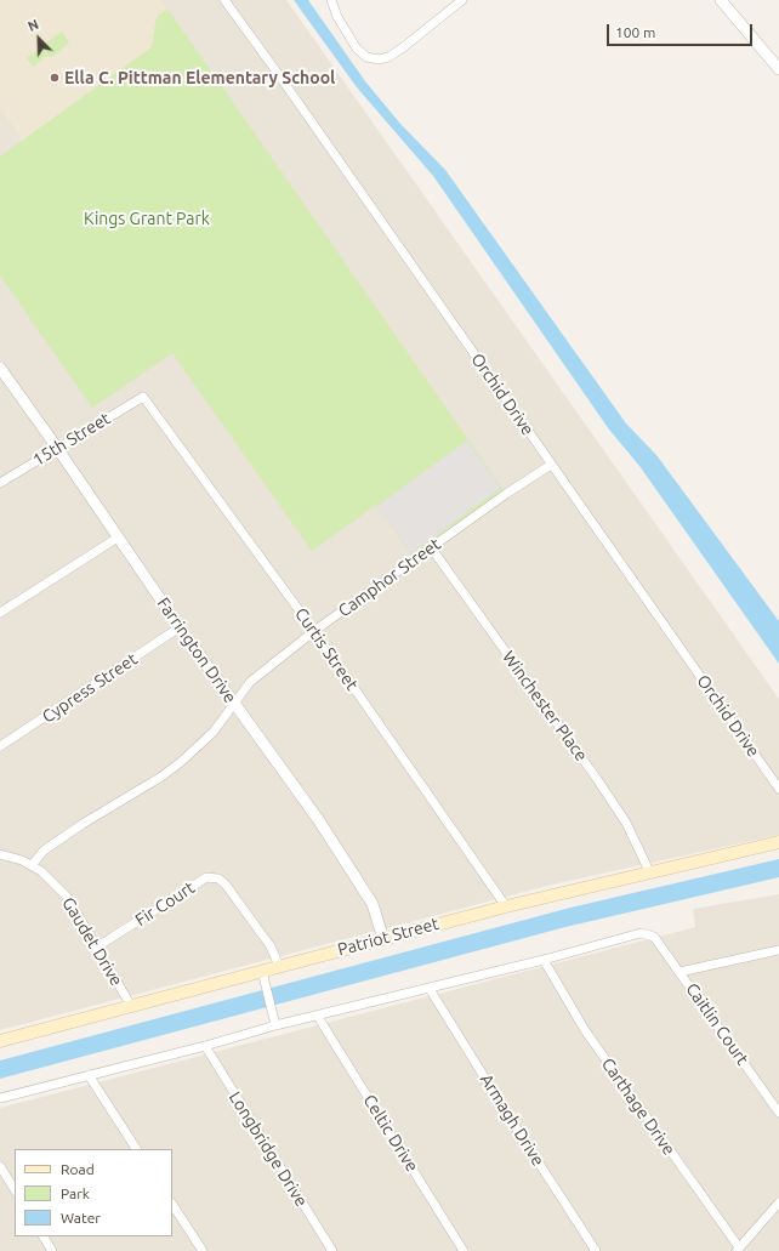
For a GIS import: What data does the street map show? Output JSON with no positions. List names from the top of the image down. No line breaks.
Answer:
{"streets":{"main road":["Patriot Street"],"street":["Orchid Drive","15th Street","Camphor Street","Curtis Street","Farrington Drive","Cypress Street","Winchester Place","Fir Court","Gaudet Drive","Caitlin Court","Carthage Drive","Armagh Drive","Celtic Drive","Longbridge Drive"]},"crossings":[["Orchid Drive","Camphor Street"],["15th Street","Curtis Street"],["15th Street","Farrington Drive"],["Camphor Street","Curtis Street"],["Camphor Street","Farrington Drive"],["Camphor Street","Winchester Place"],["Camphor Street","Gaudet Drive"],["Curtis Street","Patriot Street"],["Farrington Drive","Cypress Street"],["Farrington Drive","Patriot Street"],["Winchester Place","Patriot Street"],["Fir Court","Patriot Street"],["Fir Court","Gaudet Drive"],["Patriot Street","Gaudet Drive"],["Caitlin Court","Carthage Drive"]],"parks":["Kings Grant Park"],"places":["Ella C. Pittman Elementary School"],"legend":["Road","Park","Water"],"scale_bar":"100 m","north":"top left"}
